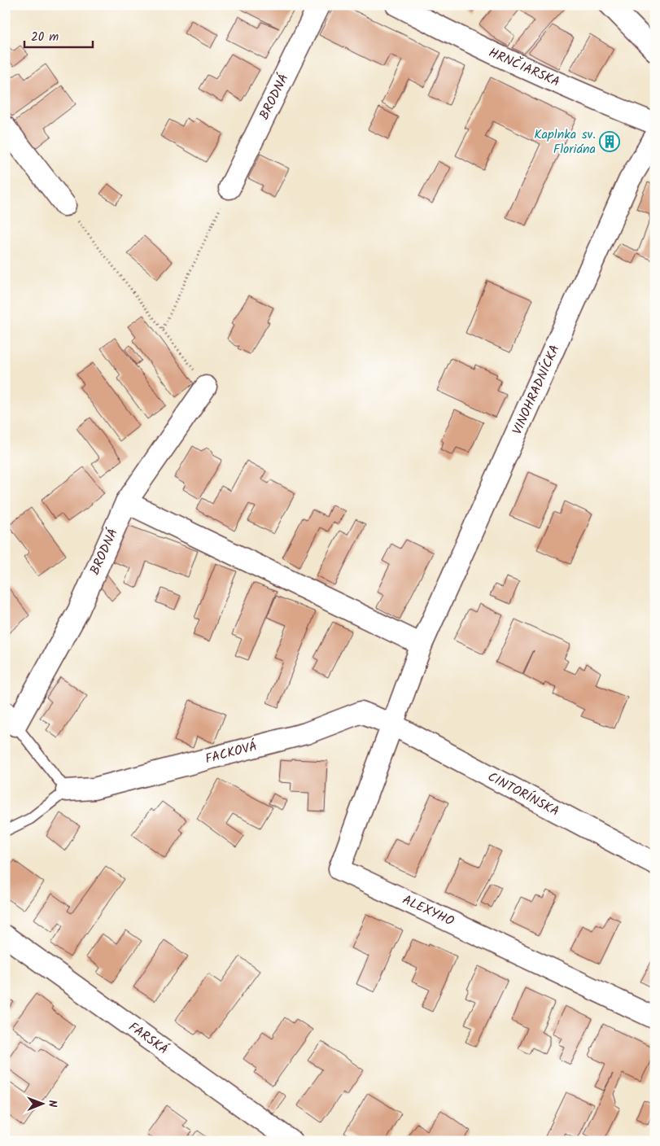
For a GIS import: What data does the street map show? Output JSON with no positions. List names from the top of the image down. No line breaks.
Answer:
{"streets":{"street":["HRNČIARSKA","BRODNÁ","VINOHRADNÍCKA","FACKOVÁ","CINTORÍNSKA","ALEXYHO","FARSKÁ"]},"crossings":[["VINOHRADNÍCKA","FACKOVÁ"],["VINOHRADNÍCKA","CINTORÍNSKA"],["VINOHRADNÍCKA","ALEXYHO"],["FACKOVÁ","CINTORÍNSKA"],["FACKOVÁ","ALEXYHO"],["CINTORÍNSKA","ALEXYHO"]],"places":{"building":["Kaplnka sv. Floriána"]},"scale_bar":"20 m","north":"right"}
